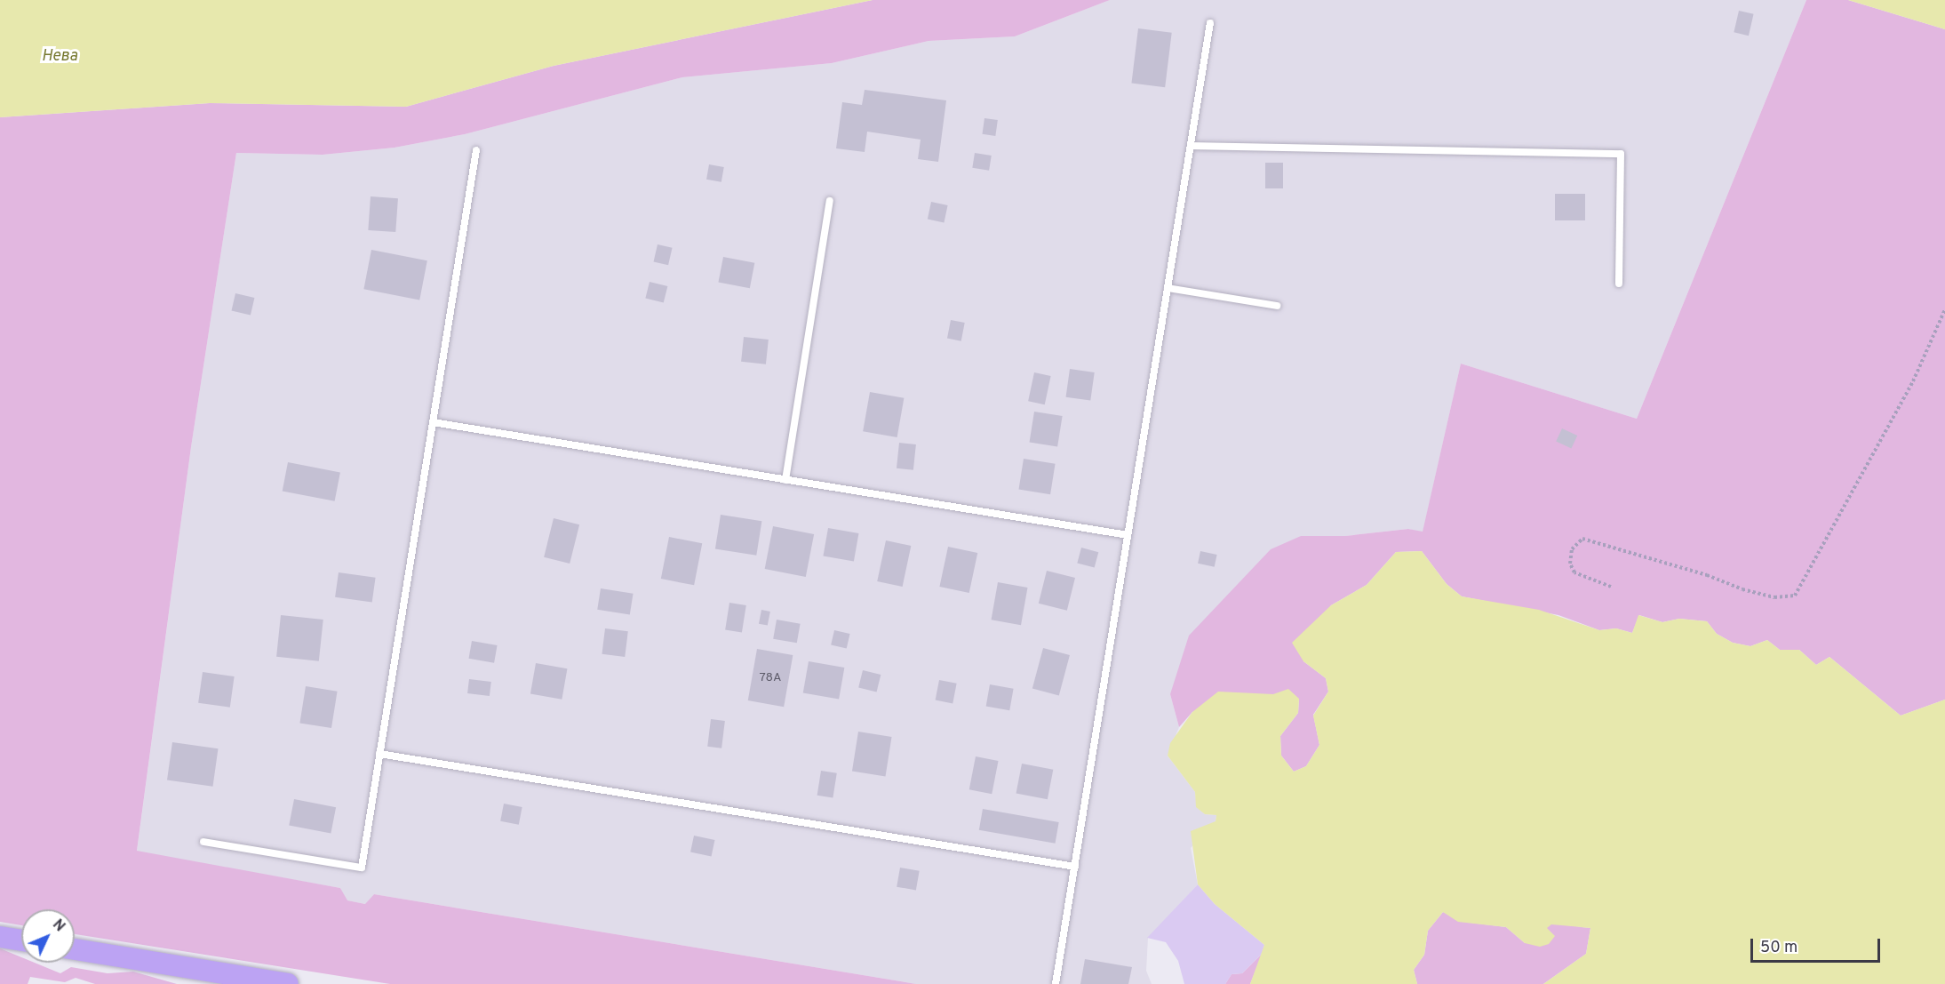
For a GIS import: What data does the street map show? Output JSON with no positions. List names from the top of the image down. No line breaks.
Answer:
{"water":["Нева"],"house_numbers":["78А"],"scale_bar":"50 m","north":"top right"}
